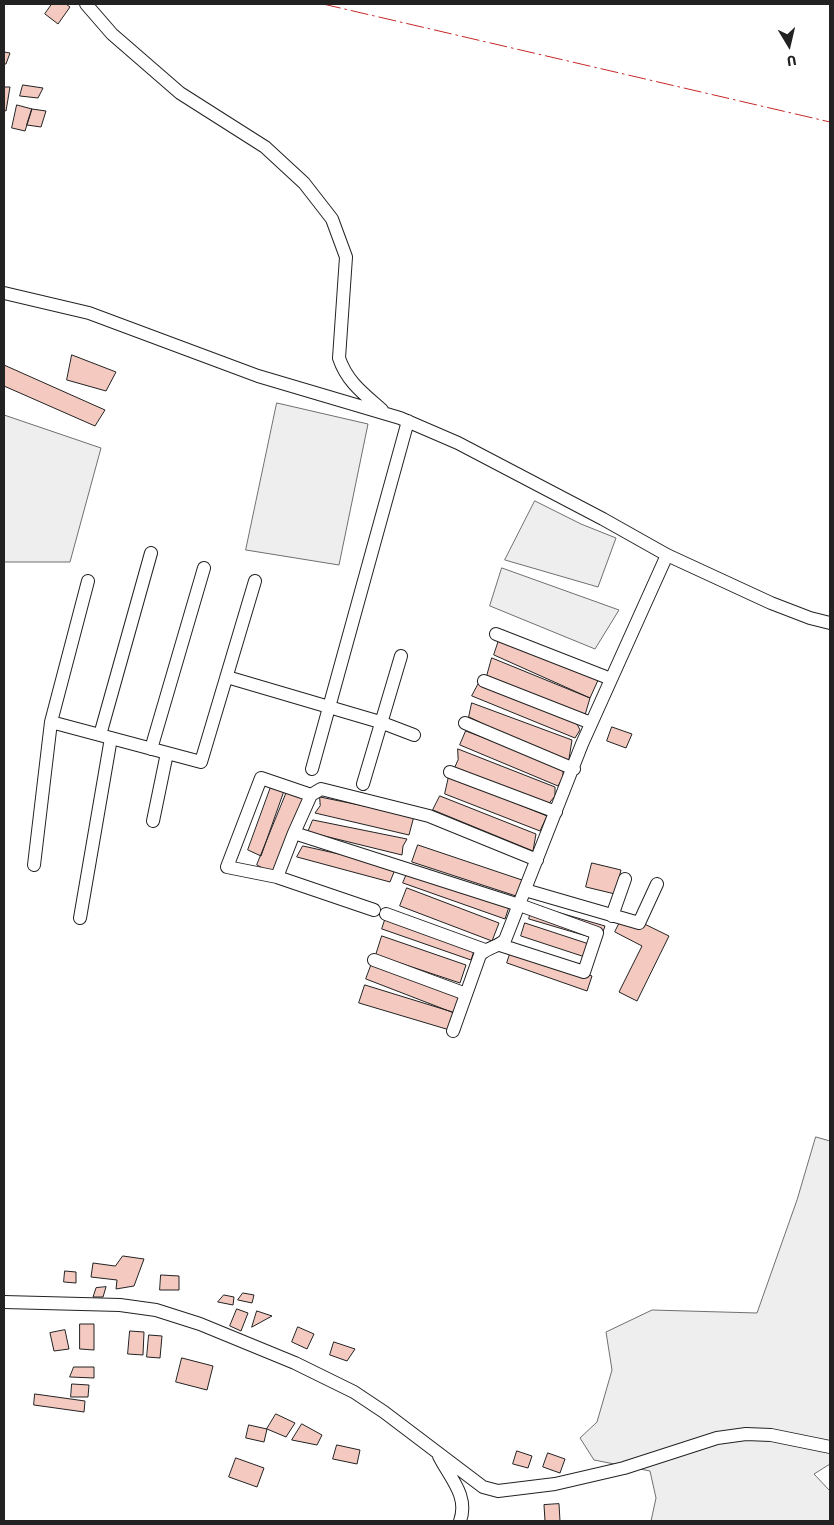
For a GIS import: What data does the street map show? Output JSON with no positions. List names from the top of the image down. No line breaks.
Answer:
{"north":"bottom"}
